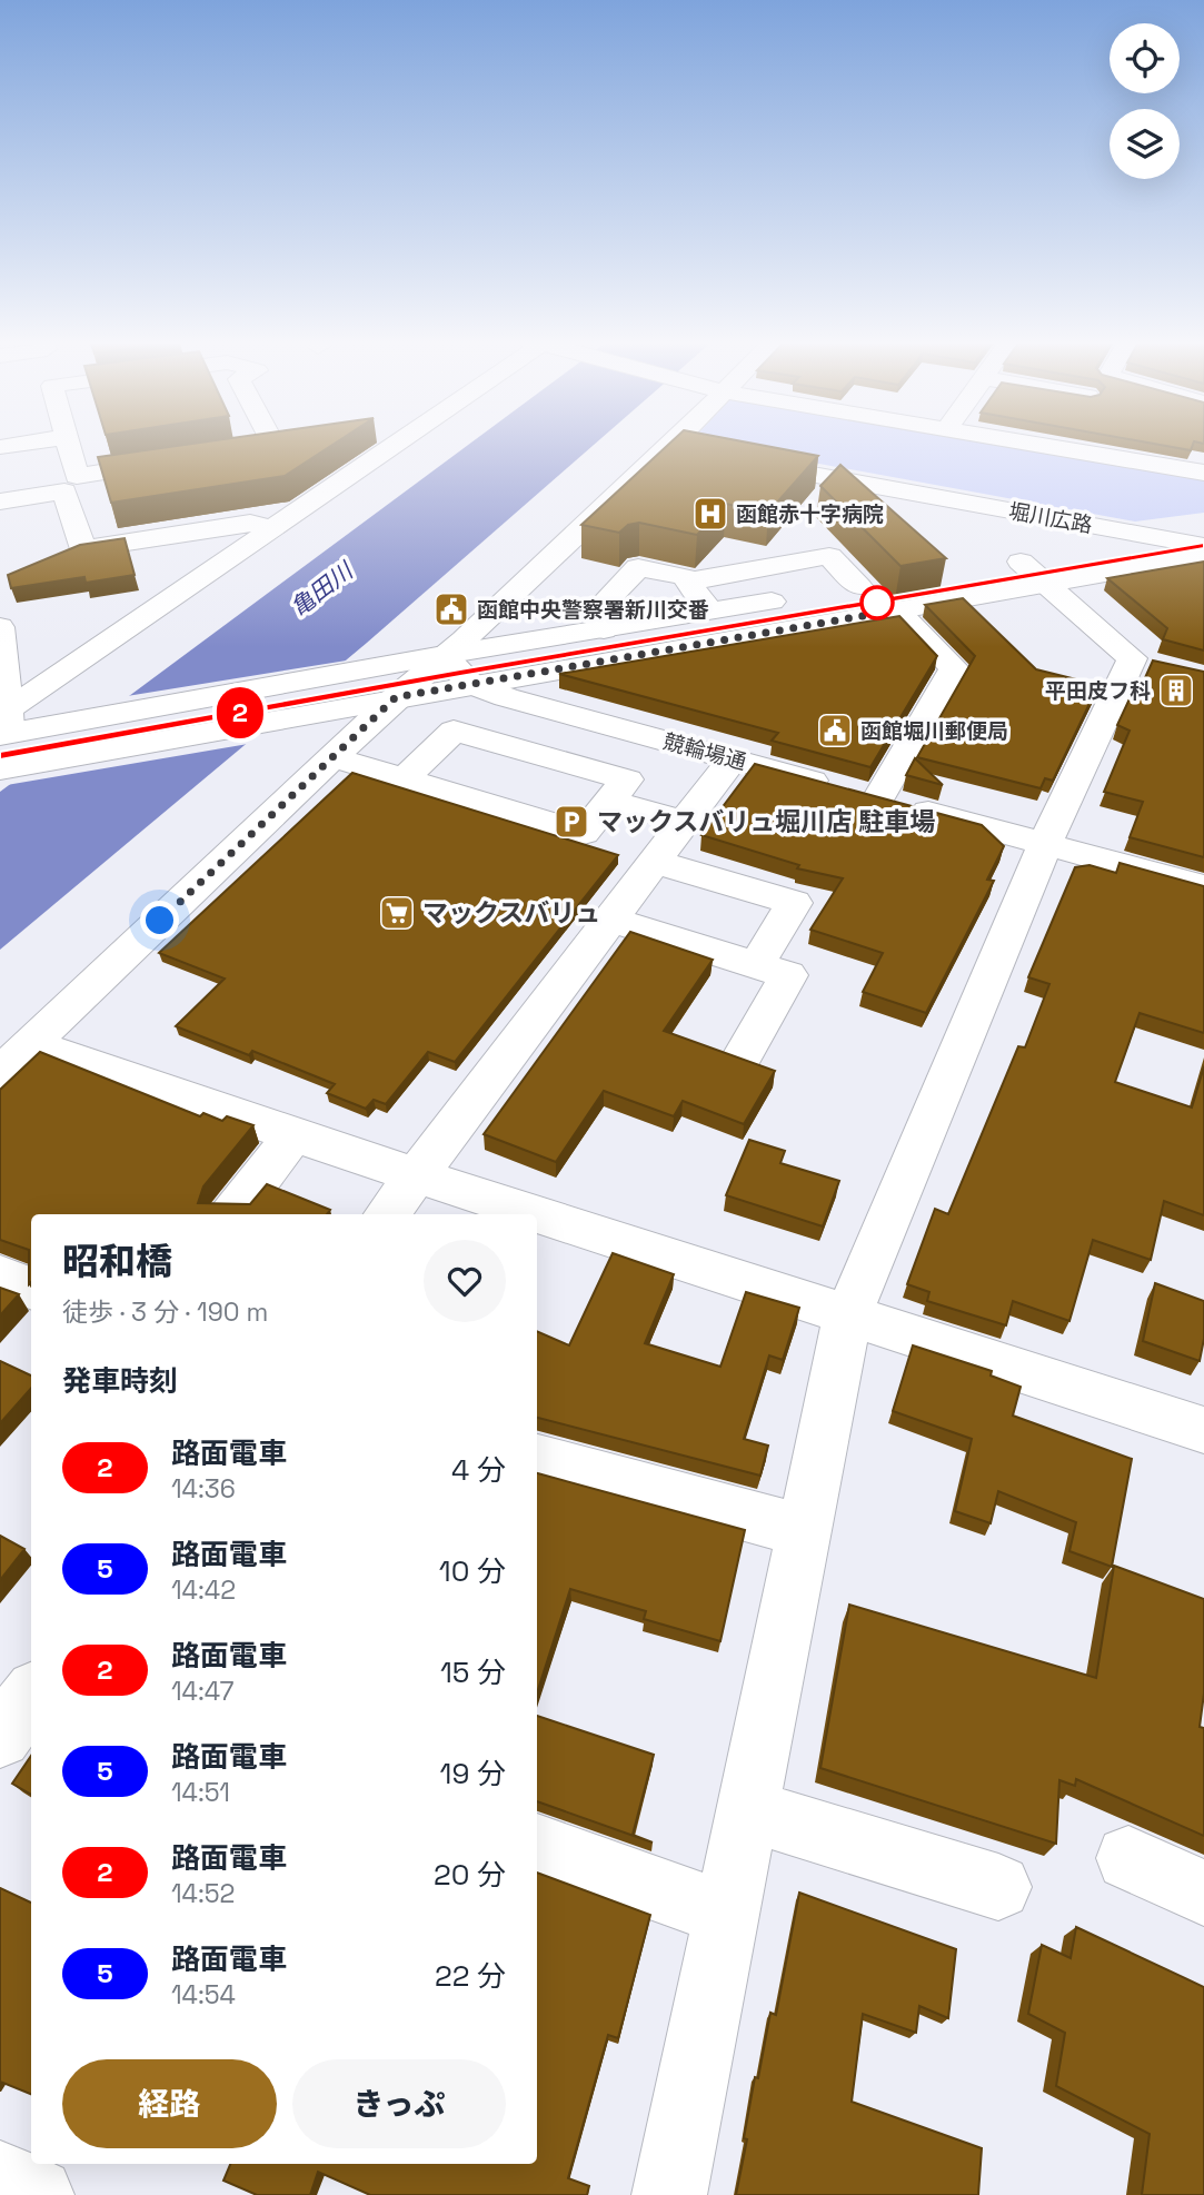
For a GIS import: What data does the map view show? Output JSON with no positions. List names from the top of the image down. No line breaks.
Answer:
{"streets":{"street":["堀川広路","競輪場通"]},"water":["亀田川"],"places":{"hospital":["函館赤十字病院"],"public building":["函館中央警察署新川交番","函館堀川郵便局"],"building":["平田皮フ科"],"parking":["マックスバリュ堀川店 駐車場"],"supermarket":["マックスバリュ"]},"lines":["tram line 2"],"page":{"on_map":"2","heading":[["昭和橋","徒歩 · 3 分 · 190 m"],"発車時刻"],"list":[{"mark":"2","name":"路面電車","note":"14:36","value":"4 分"},{"mark":"5","name":"路面電車","note":"14:42","value":"10 分"},{"mark":"2","name":"路面電車","note":"14:47","value":"15 分"},{"mark":"5","name":"路面電車","note":"14:51","value":"19 分"},{"mark":"2","name":"路面電車","note":"14:52","value":"20 分"},{"mark":"5","name":"路面電車","note":"14:54","value":"22 分"}],"buttons":["経路","きっぷ"]}}
